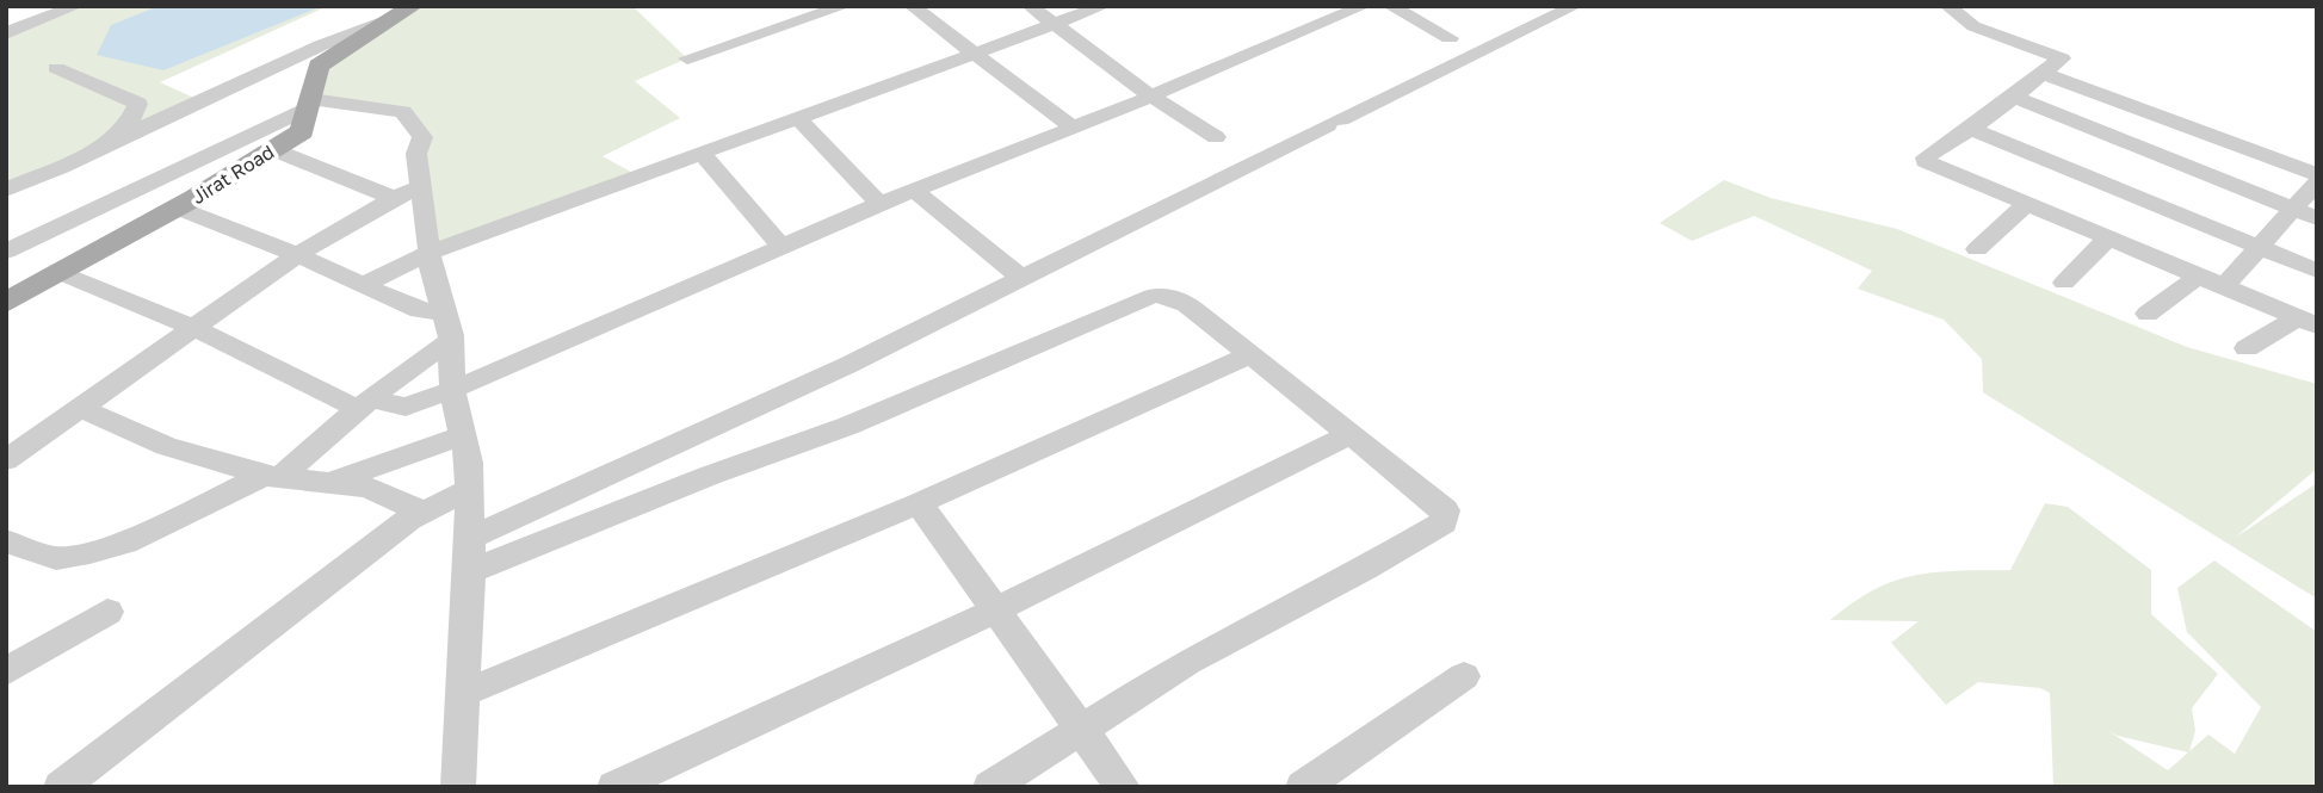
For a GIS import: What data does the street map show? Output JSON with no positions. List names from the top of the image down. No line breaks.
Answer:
{"streets":{"main road":["Jirat Road"]}}
